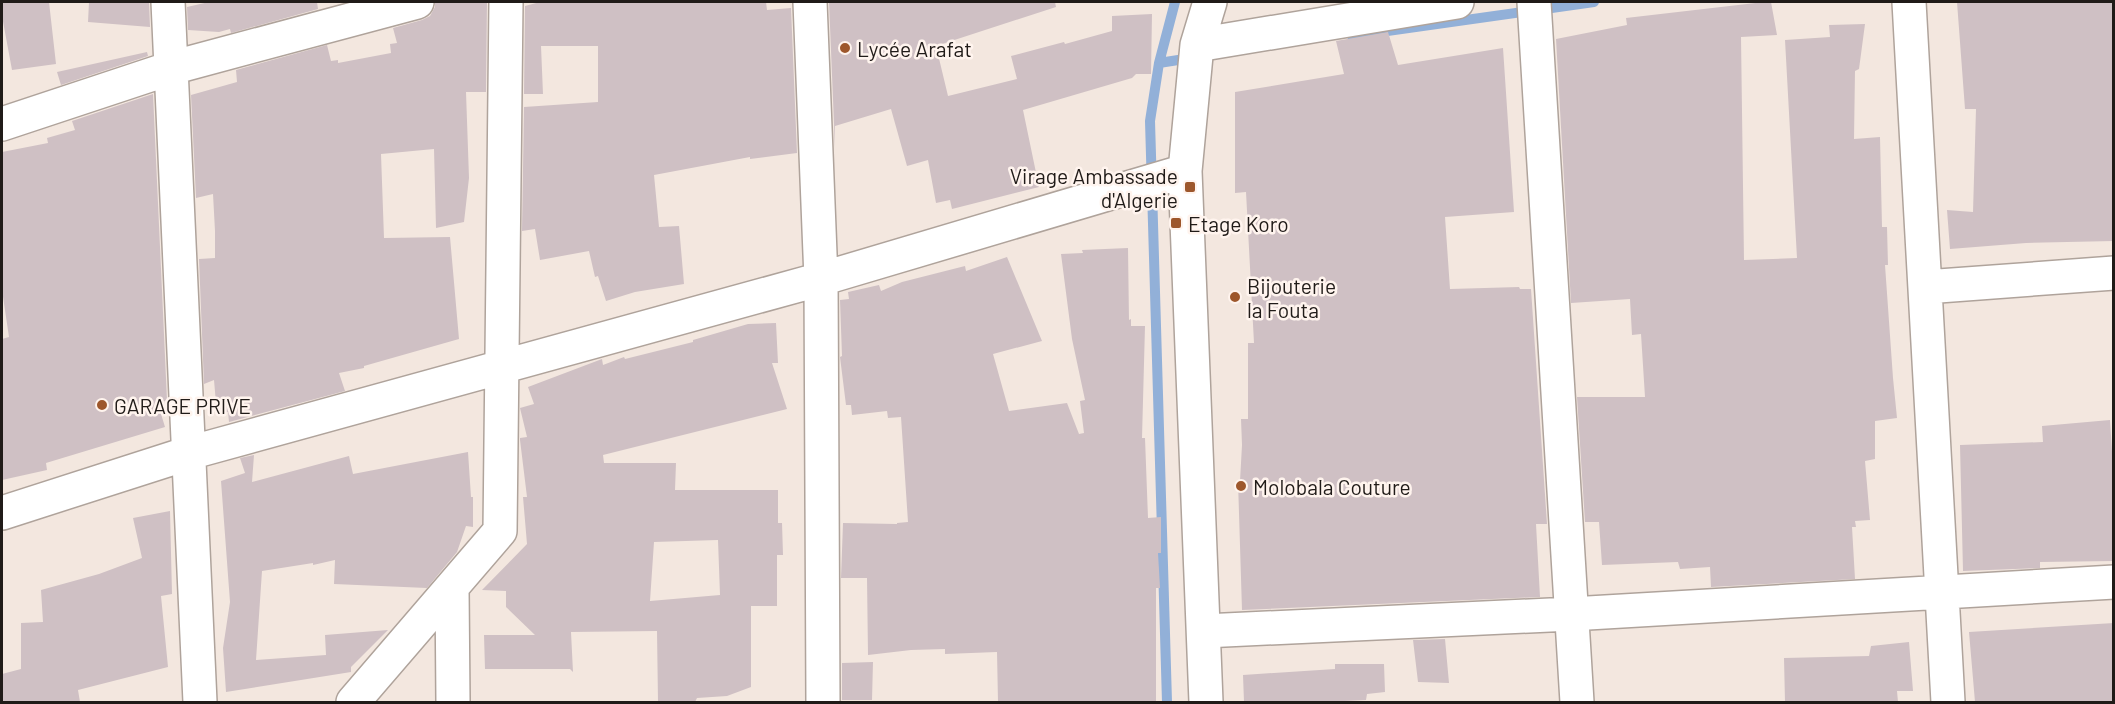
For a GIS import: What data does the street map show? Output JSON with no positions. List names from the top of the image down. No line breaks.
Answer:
{"places":{"other":["Lycée Arafat","Bijouterie la Fouta","GARAGE PRIVE","Molobala Couture"],"transit":["Virage Ambassade d'Algerie","Etage Koro"]}}
